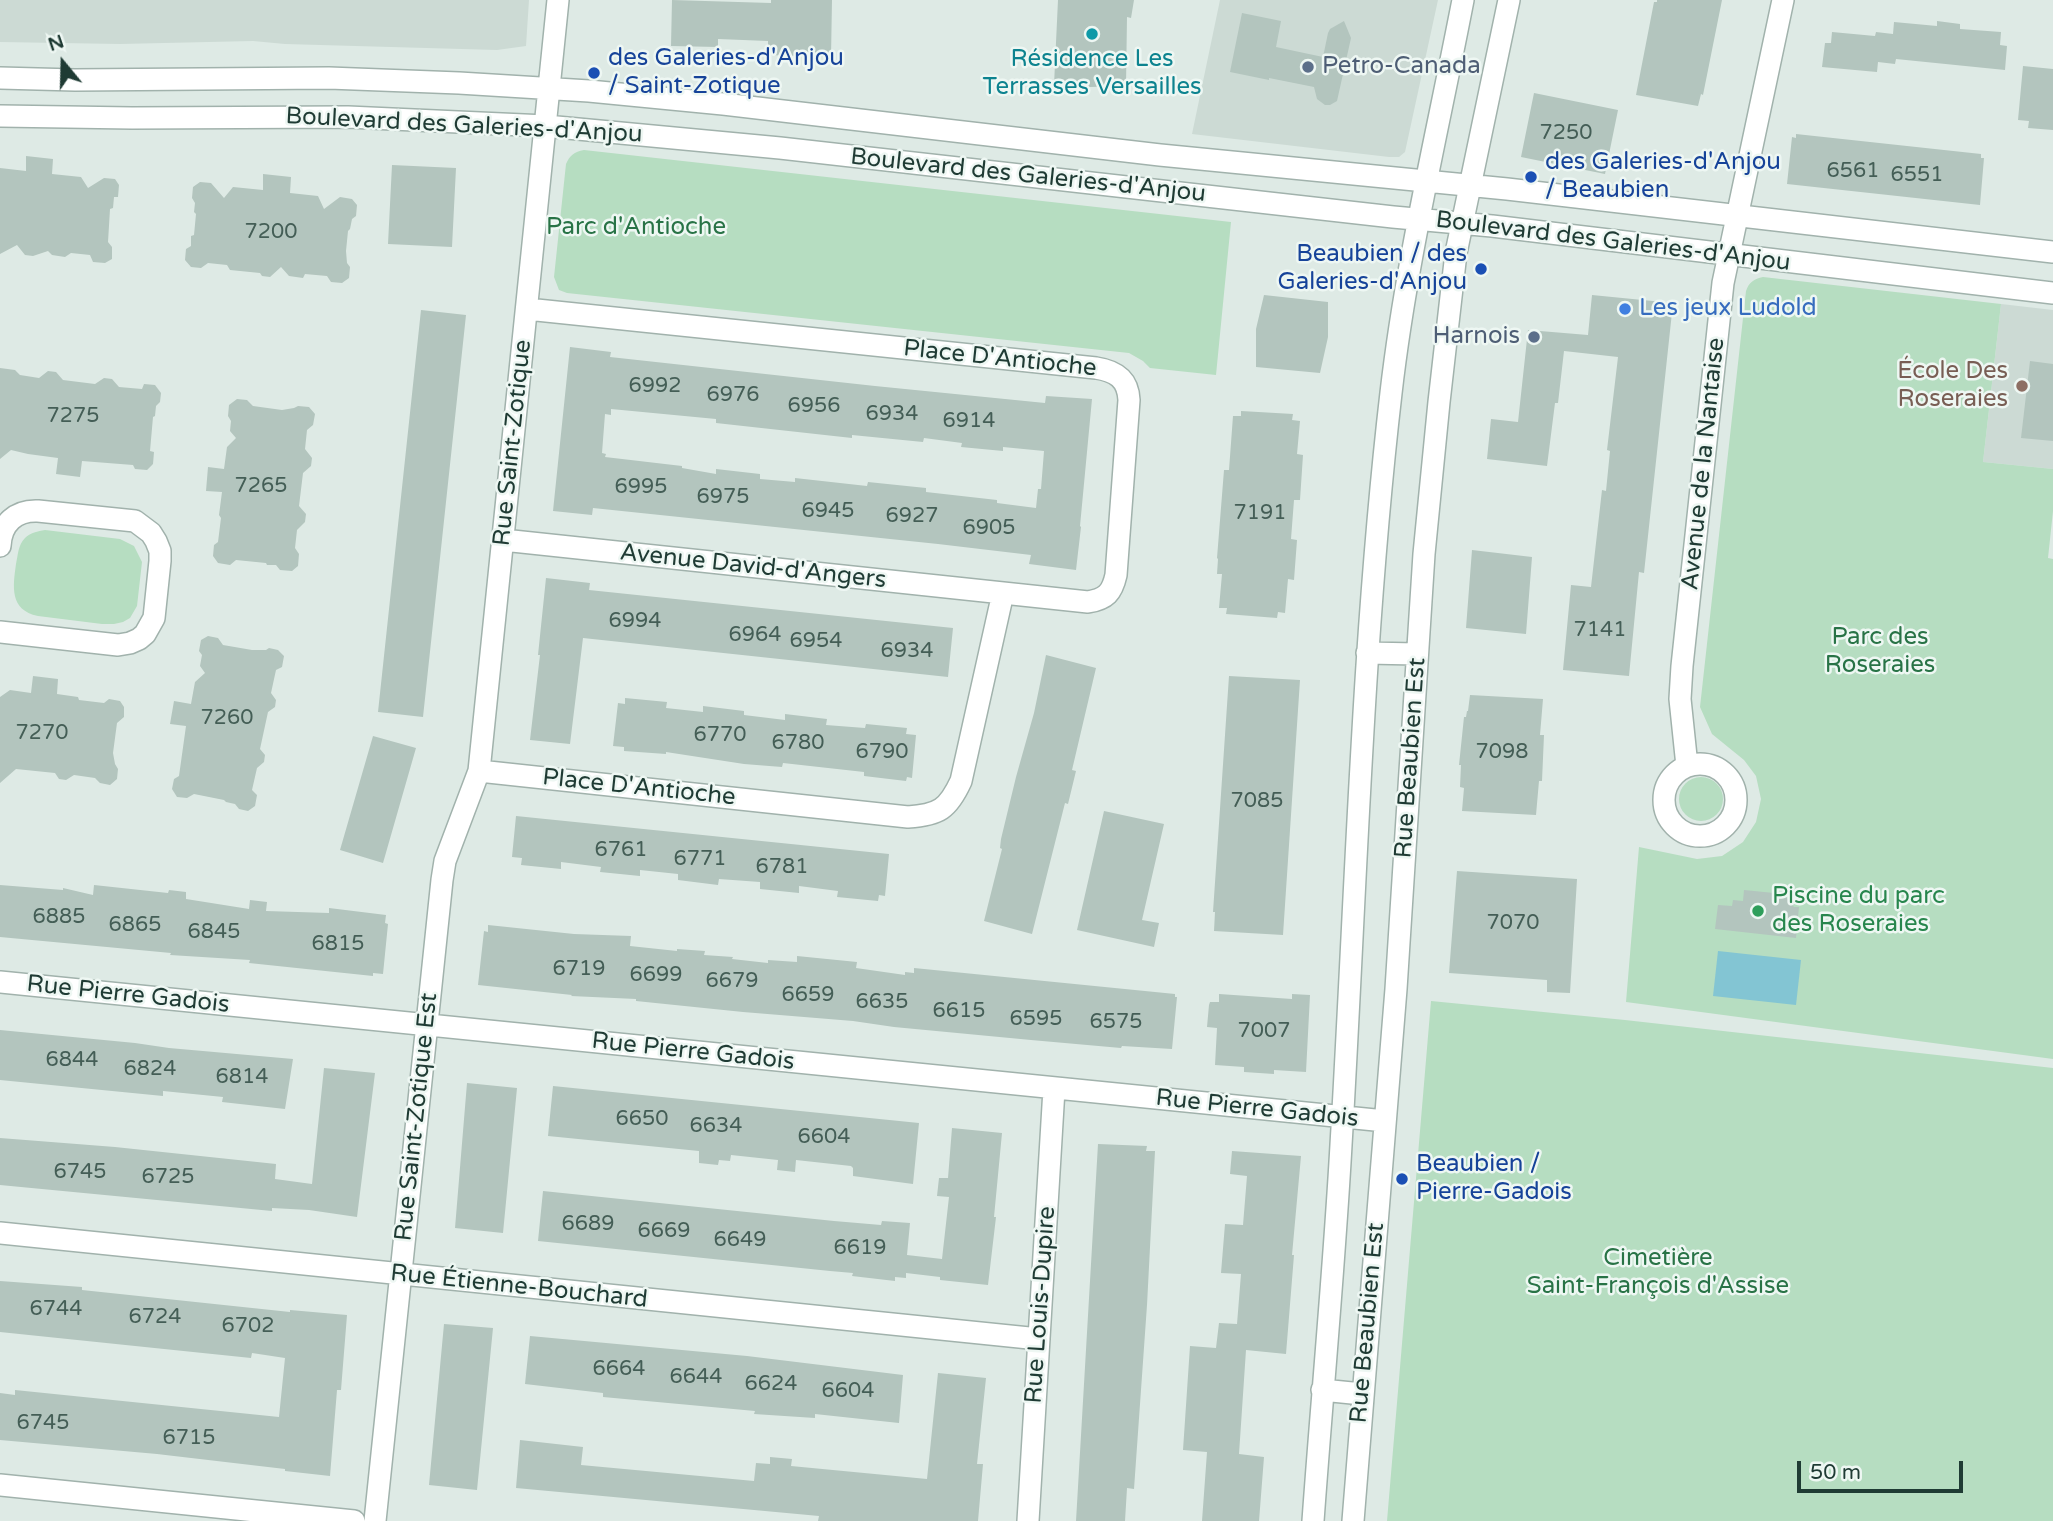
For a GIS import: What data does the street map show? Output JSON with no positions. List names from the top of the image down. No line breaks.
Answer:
{"streets":{"street":["Boulevard des Galeries-d'Anjou","Place D'Antioche","Rue Saint-Zotique","Avenue de la Nantaise","Avenue David-d'Angers","Rue Beaubien Est","Rue Pierre Gadois","Rue Saint-Zotique Est","Rue Étienne-Bouchard","Rue Louis-Dupire"]},"crossings":[["Boulevard des Galeries-d'Anjou","Rue Saint-Zotique"],["Boulevard des Galeries-d'Anjou","Avenue de la Nantaise"],["Boulevard des Galeries-d'Anjou","Rue Beaubien Est"],["Place D'Antioche","Rue Saint-Zotique"],["Place D'Antioche","Avenue David-d'Angers"],["Rue Saint-Zotique","Avenue David-d'Angers"],["Rue Saint-Zotique","Rue Saint-Zotique Est"],["Rue Beaubien Est","Rue Pierre Gadois"],["Rue Pierre Gadois","Rue Saint-Zotique Est"],["Rue Pierre Gadois","Rue Louis-Dupire"],["Rue Saint-Zotique Est","Rue Étienne-Bouchard"],["Rue Étienne-Bouchard","Rue Louis-Dupire"]],"parks":["Parc d'Antioche","Parc des Roseraies","Cimetière Saint-François d'Assise"],"places":["Résidence Les Terrasses Versailles","Petro-Canada","des Galeries-d'Anjou / Saint-Zotique","des Galeries-d'Anjou / Beaubien","Beaubien / des Galeries-d'Anjou","Les jeux Ludold","Harnois","École Des Roseraies","Piscine du parc des Roseraies","Beaubien / Pierre-Gadois"],"house_numbers":["7250","6561","6551","7200","6992","6976","6956","6934","7275","6914","7265","6995","6975","6945","7191","6927","6905","6994","7141","6964","6954","6934","7260","7270","6770","6780","6790","7098","7085","6761","6771","6781","6885","7070","6865","6845","6815","6719","6699","6679","6659","6635","6615","6595","6575","7007","6844","6824","6814","6650","6634","6604","6745","6725","6689","6669","6649","6619","6744","6724","6702","6664","6644","6624","6604","6745","6715"],"scale_bar":"50 m","north":"top"}
